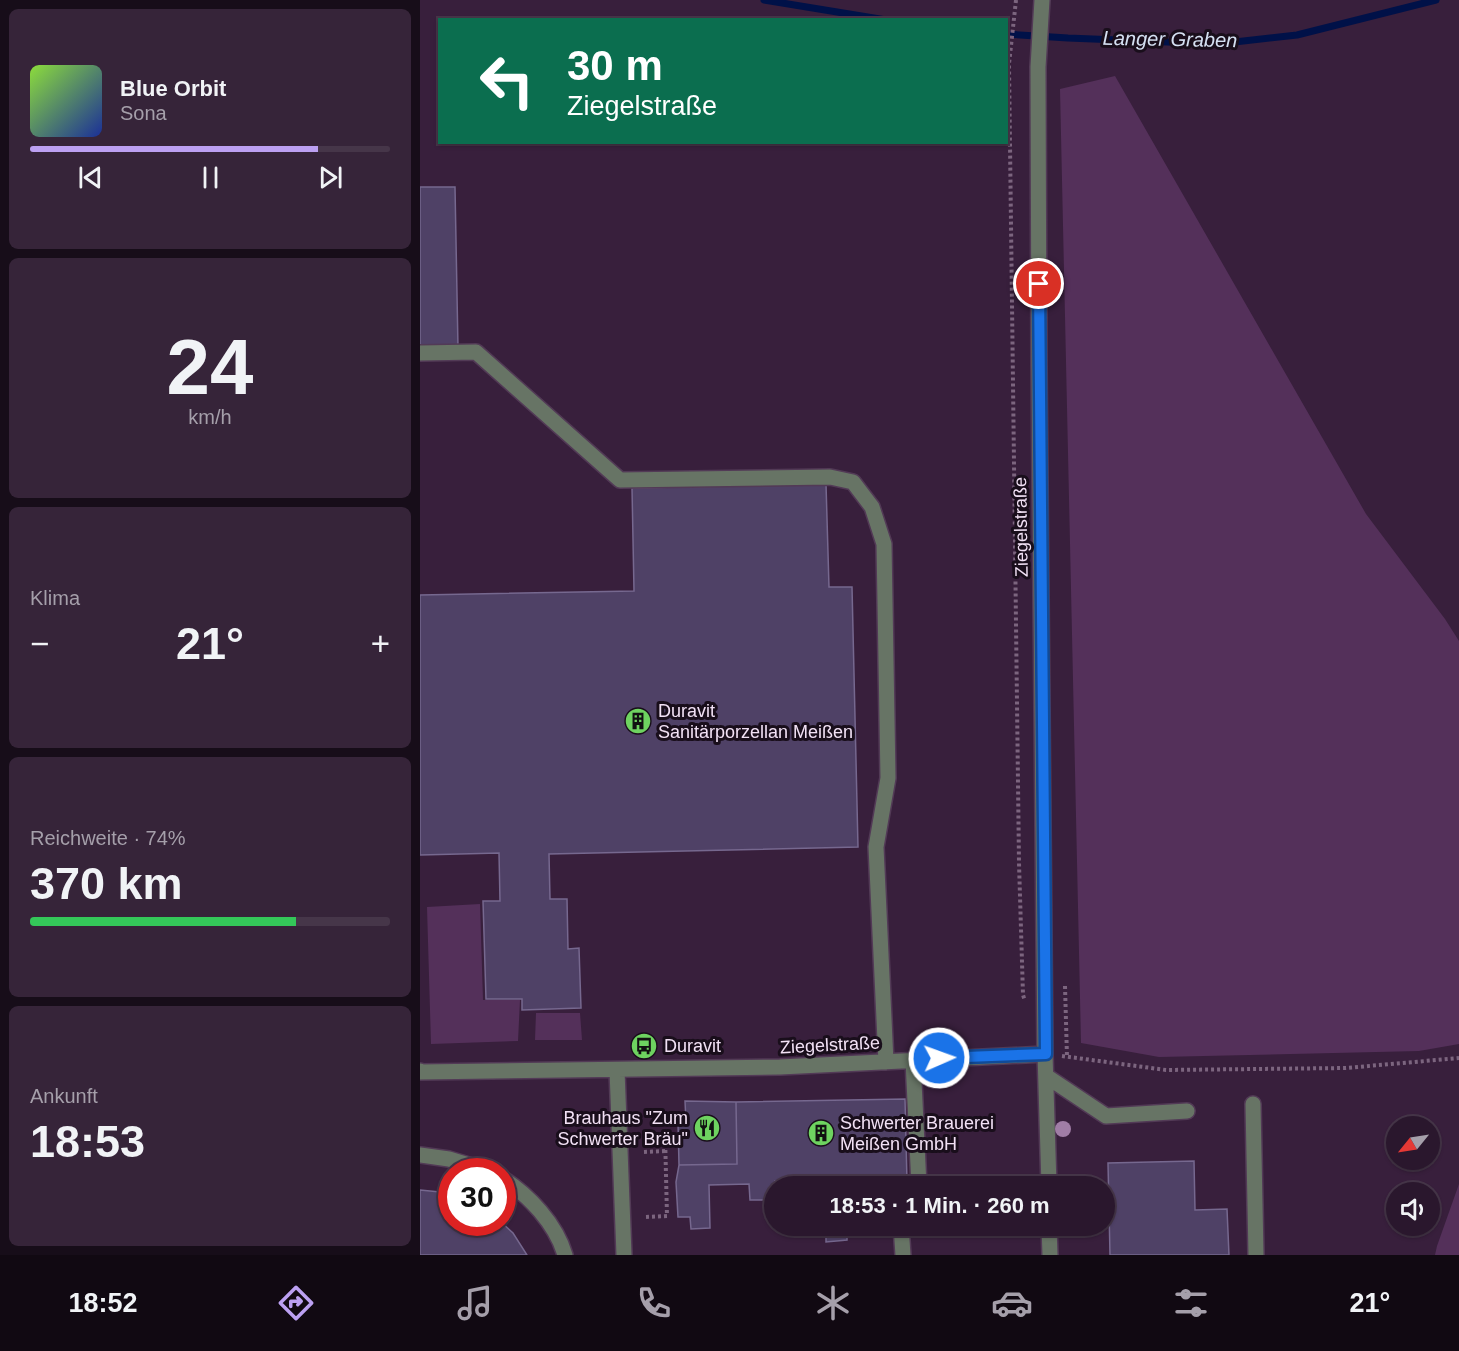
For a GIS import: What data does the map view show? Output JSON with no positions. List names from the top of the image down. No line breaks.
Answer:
{"streets":{"street":["Ziegelstraße"]},"water":["Langer Graben"],"places":{"building":["Duravit Sanitärporzellan Meißen","Schwerter Brauerei Meißen GmbH"],"bus stop":["Duravit"],"restaurant":["Brauhaus \"Zum Schwerter Bräu\""]},"north":"bottom left","page":{"turn":["30 m","Ziegelstraße"],"song":["Blue Orbit","Sona"],"tile":[["24","km/h"],"Klima",["Reichweite · 74%","370 km"],["Ankunft","18:53"]],"heat":["−","21°","+"],"limit":"30","trip":"18:53 · 1 Min. · 260 m","tabs":["18:52","21°"]}}
